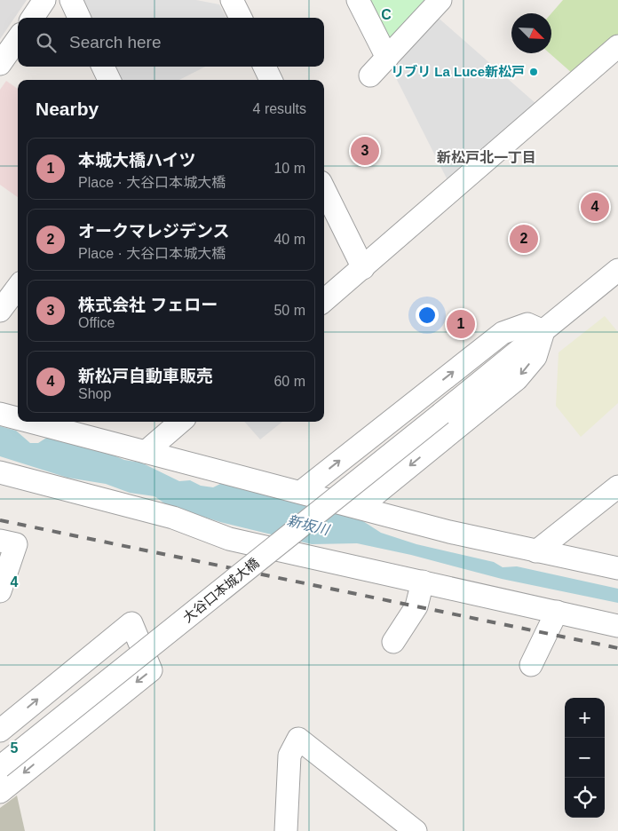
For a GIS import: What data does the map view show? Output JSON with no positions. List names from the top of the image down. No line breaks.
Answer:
{"streets":{"street":["大谷口本城大橋"]},"districts":["新松戸北一丁目"],"water":["新坂川"],"places":["リブリ La Luce新松戸"],"north":"bottom right","page":{"search":"Search here","heading":["Nearby","4 results"],"pins":["3","4","2","1"],"list":[{"mark":"1","name":"本城大橋ハイツ","note":"Place · 大谷口本城大橋","value":"10 m"},{"mark":"2","name":"オークマレジデンス","note":"Place · 大谷口本城大橋","value":"40 m"},{"mark":"3","name":"株式会社 フェロー","note":"Office","value":"50 m"},{"mark":"4","name":"新松戸自動車販売","note":"Shop","value":"60 m"}],"map_buttons":["+","−"]},"grid":{"columns":["C"],"rows":["4","5"]}}
